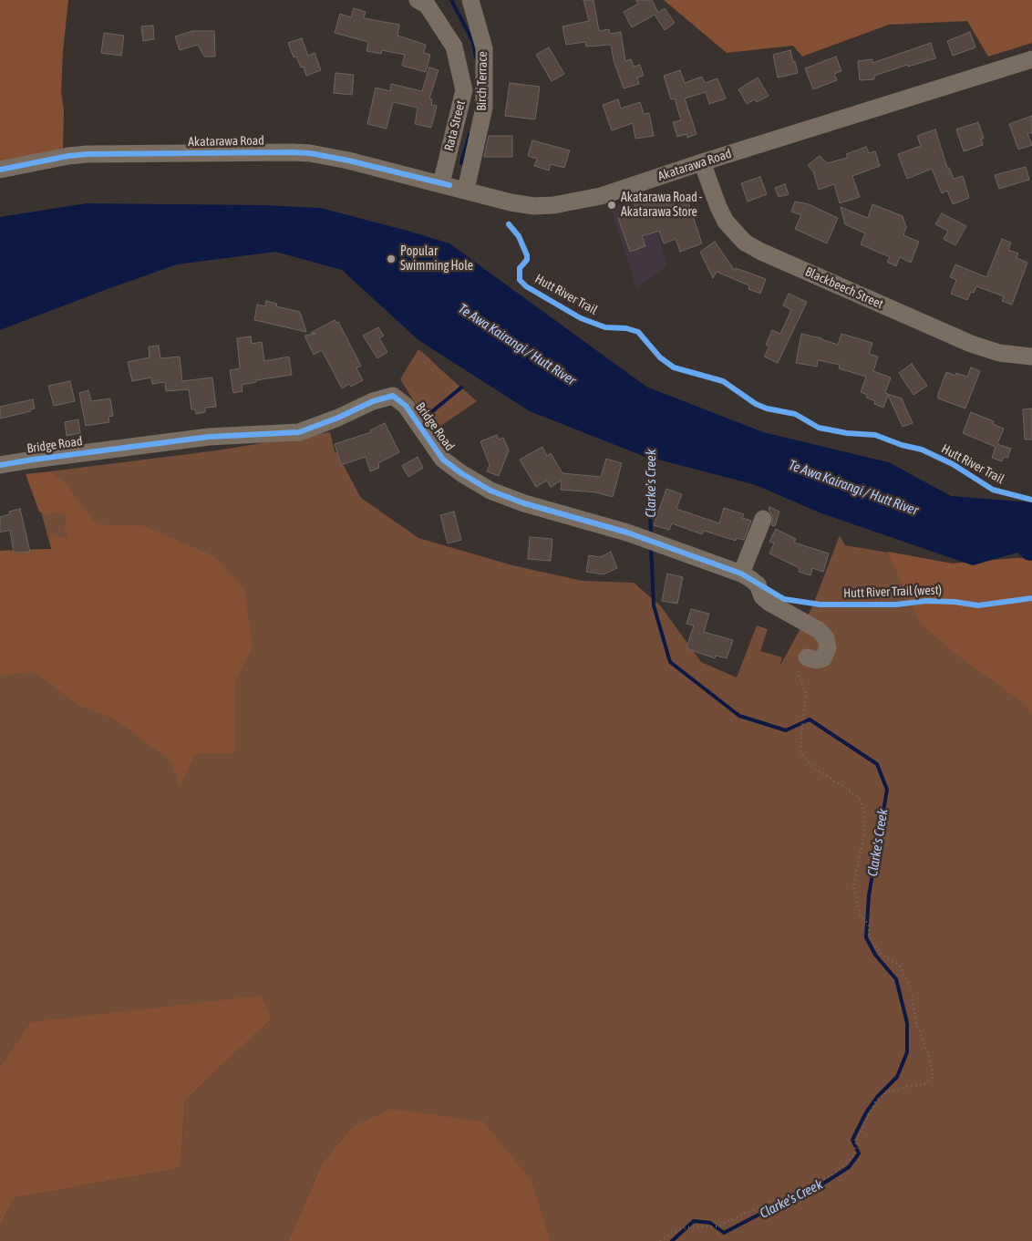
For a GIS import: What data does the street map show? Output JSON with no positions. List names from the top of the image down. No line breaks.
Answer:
{"streets":{"street":["Birch Terrace","Rata Street","Akatarawa Road","Blackbeech Street","Bridge Road"],"cycle path":["Hutt River Trail","Hutt River Trail (west)"]},"crossings":[["Birch Terrace","Akatarawa Road"],["Rata Street","Akatarawa Road"],["Akatarawa Road","Blackbeech Street"]],"water":["Te Awa Kairangi / Hutt River","Clarke's Creek"],"places":["Akatarawa Road - Akatarawa Store","Popular Swimming Hole"]}
